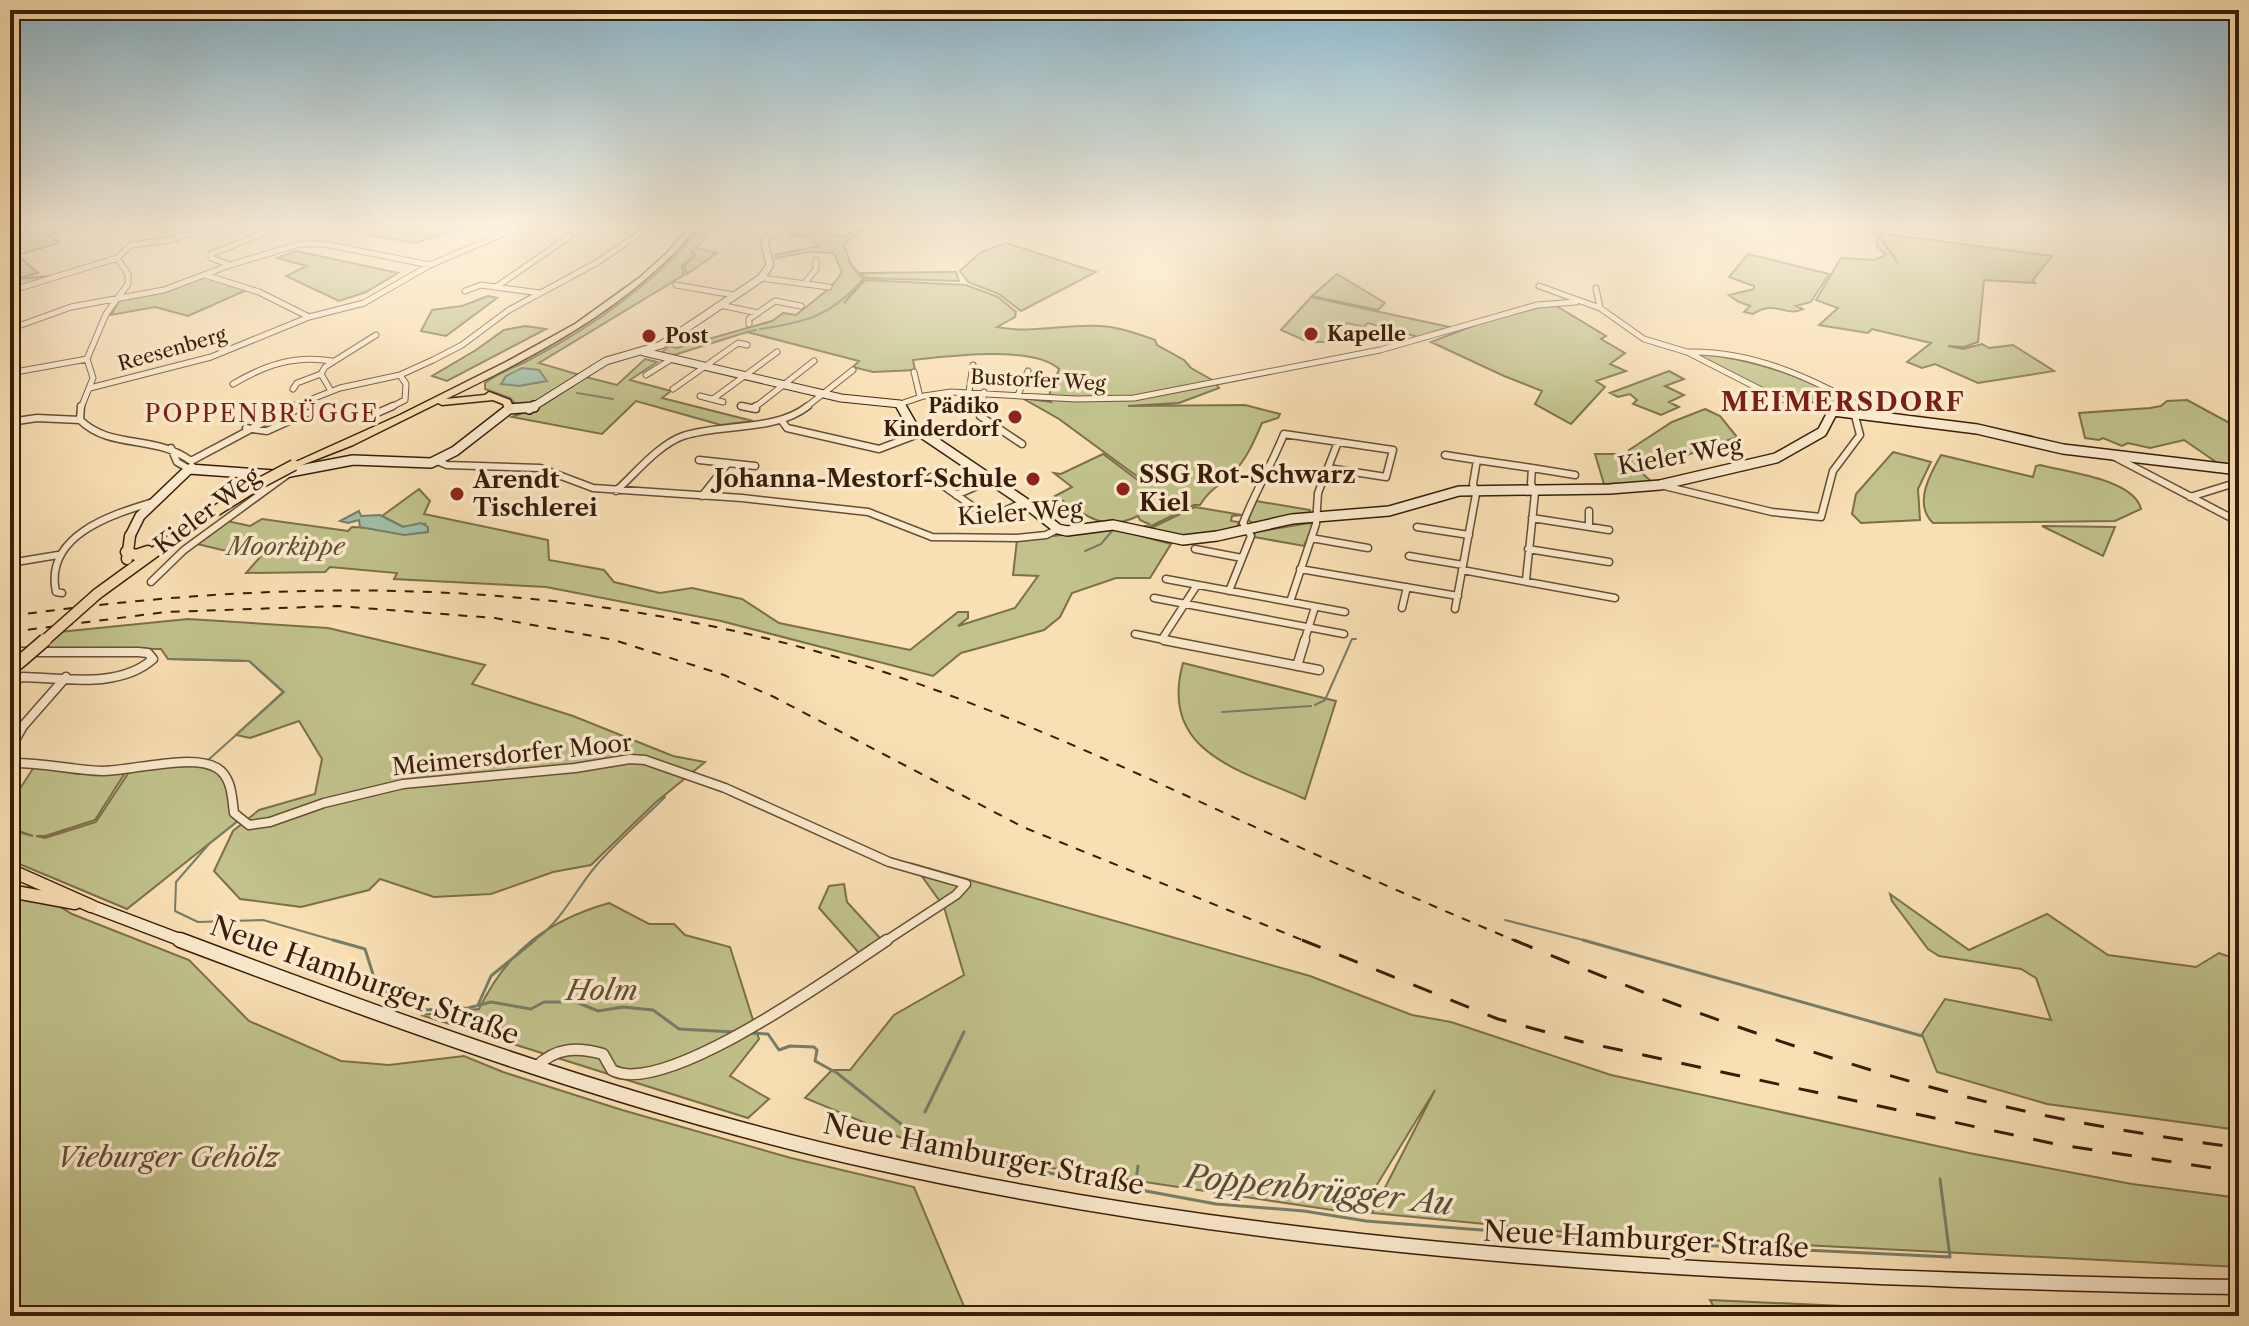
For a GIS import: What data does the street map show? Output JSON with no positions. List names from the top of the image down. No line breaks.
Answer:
{"streets":{"street":["Reesenberg","Bustorfer Weg","Kieler Weg","Meimersdorfer Moor","Neue Hamburger Straße"]},"crossings":[["Meimersdorfer Moor","Neue Hamburger Straße"]],"districts":["MEIMERSDORF","POPPENBRÜGGE"],"water":["Poppenbrügger Au"],"parks":["Moorkippe","Holm","Vieburger Gehölz"],"places":["Kapelle","Post","Pädiko Kinderdorf","Johanna-Mestorf-Schule","SSG Rot-Schwarz Kiel","Arendt Tischlerei"]}
